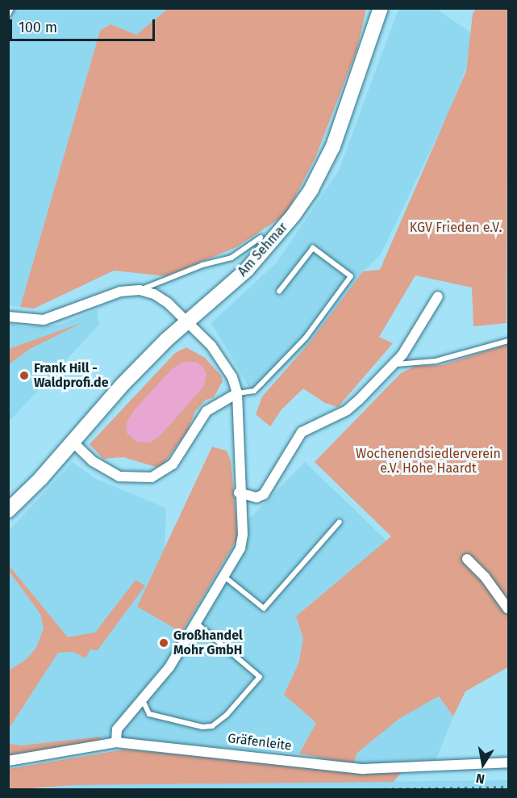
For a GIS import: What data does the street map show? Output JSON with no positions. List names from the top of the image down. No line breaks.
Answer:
{"streets":{"main road":["Am Sehmar"],"street":["Gräfenleite"]},"parks":["KGV Frieden e.V.","Wochenendsiedlerverein e.V. Hohe Haardt"],"places":["Frank Hill - Waldprofi.de","Großhandel Mohr GmbH"],"scale_bar":"100 m","north":"bottom"}
